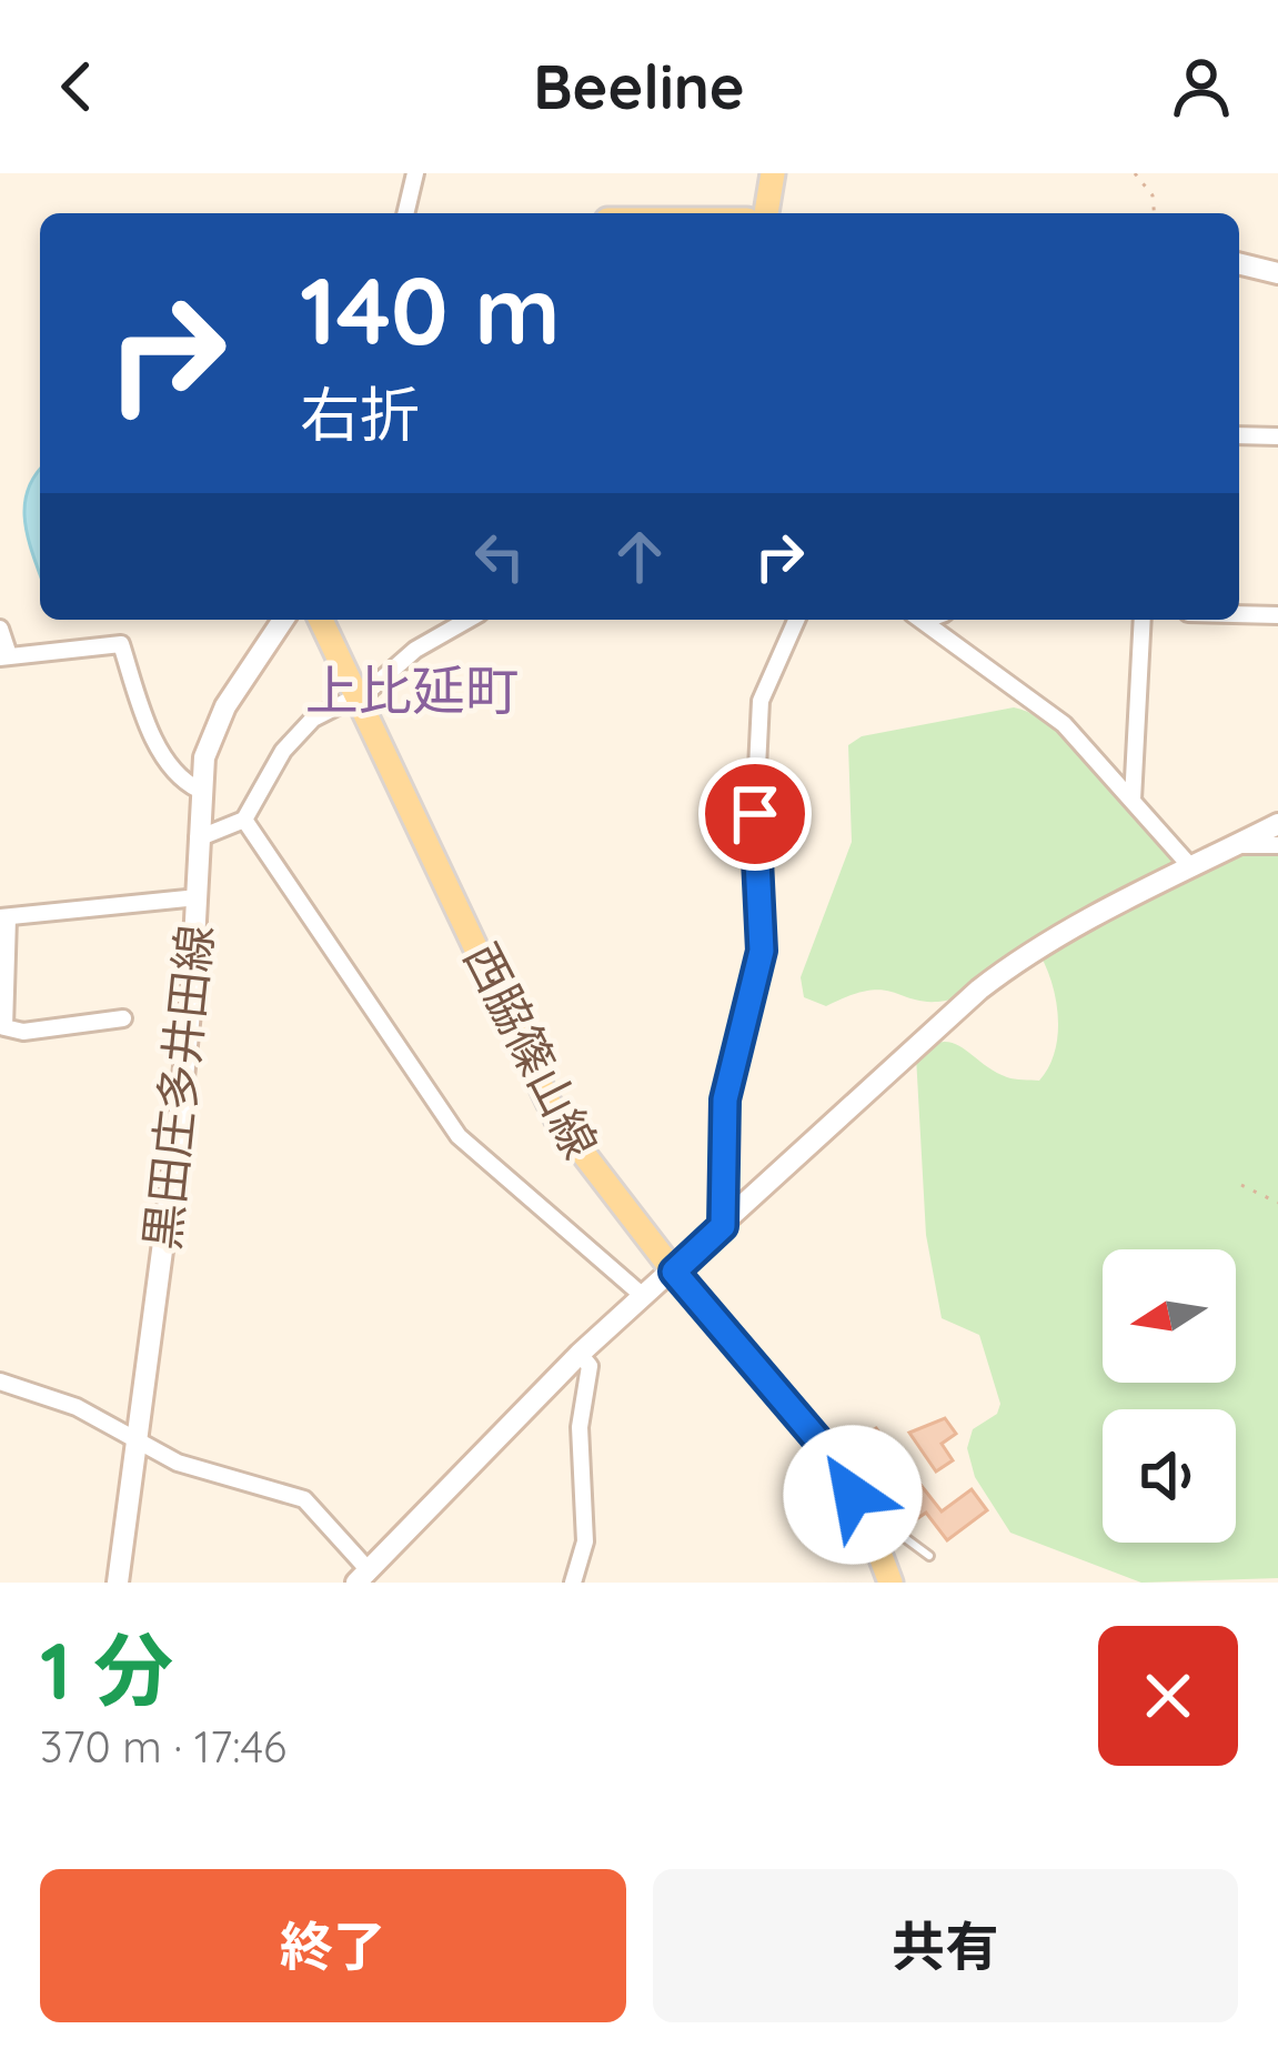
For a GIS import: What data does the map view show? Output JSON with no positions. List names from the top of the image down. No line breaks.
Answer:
{"streets":{"main road":["西脇篠山線"],"street":["黒田庄多井田線"]},"districts":["上比延町"],"north":"left","page":{"header":"Beeline","turn":["140 m","右折"],"heading":["1 分","370 m · 17:46"],"buttons":["終了","共有"]}}
